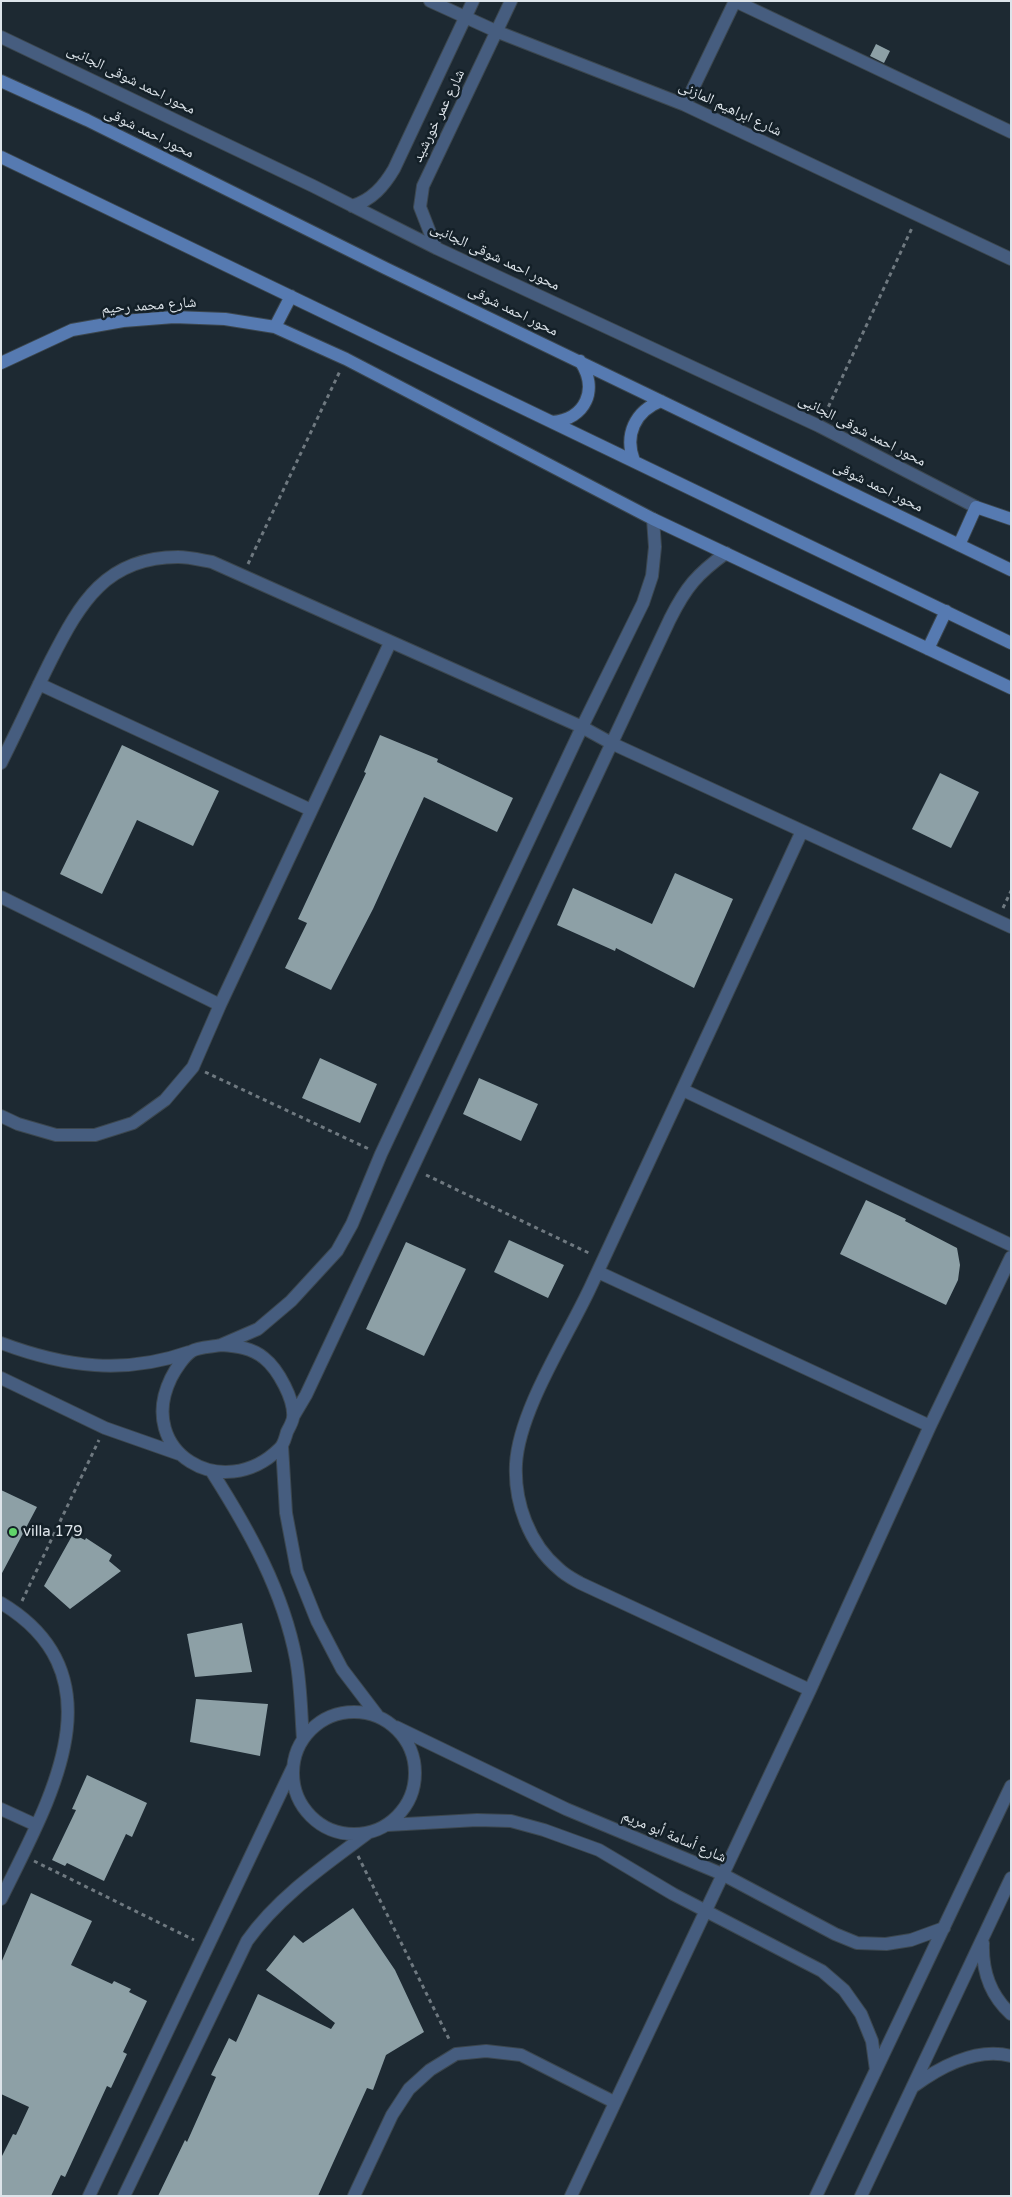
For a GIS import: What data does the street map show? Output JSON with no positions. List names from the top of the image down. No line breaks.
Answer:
{"streets":{"main road":["محور احمد شوقى","شارع محمد رحيم"],"street":["محور احمد شوقى الجانبى","شارع ابراهيم المازنى","شارع عمر خورشيد","شارع أسامة أبو مريم"]},"crossings":[["محور احمد شوقى الجانبى","شارع عمر خورشيد"],["شارع ابراهيم المازنى","شارع عمر خورشيد"]],"places":["villa 179"]}
